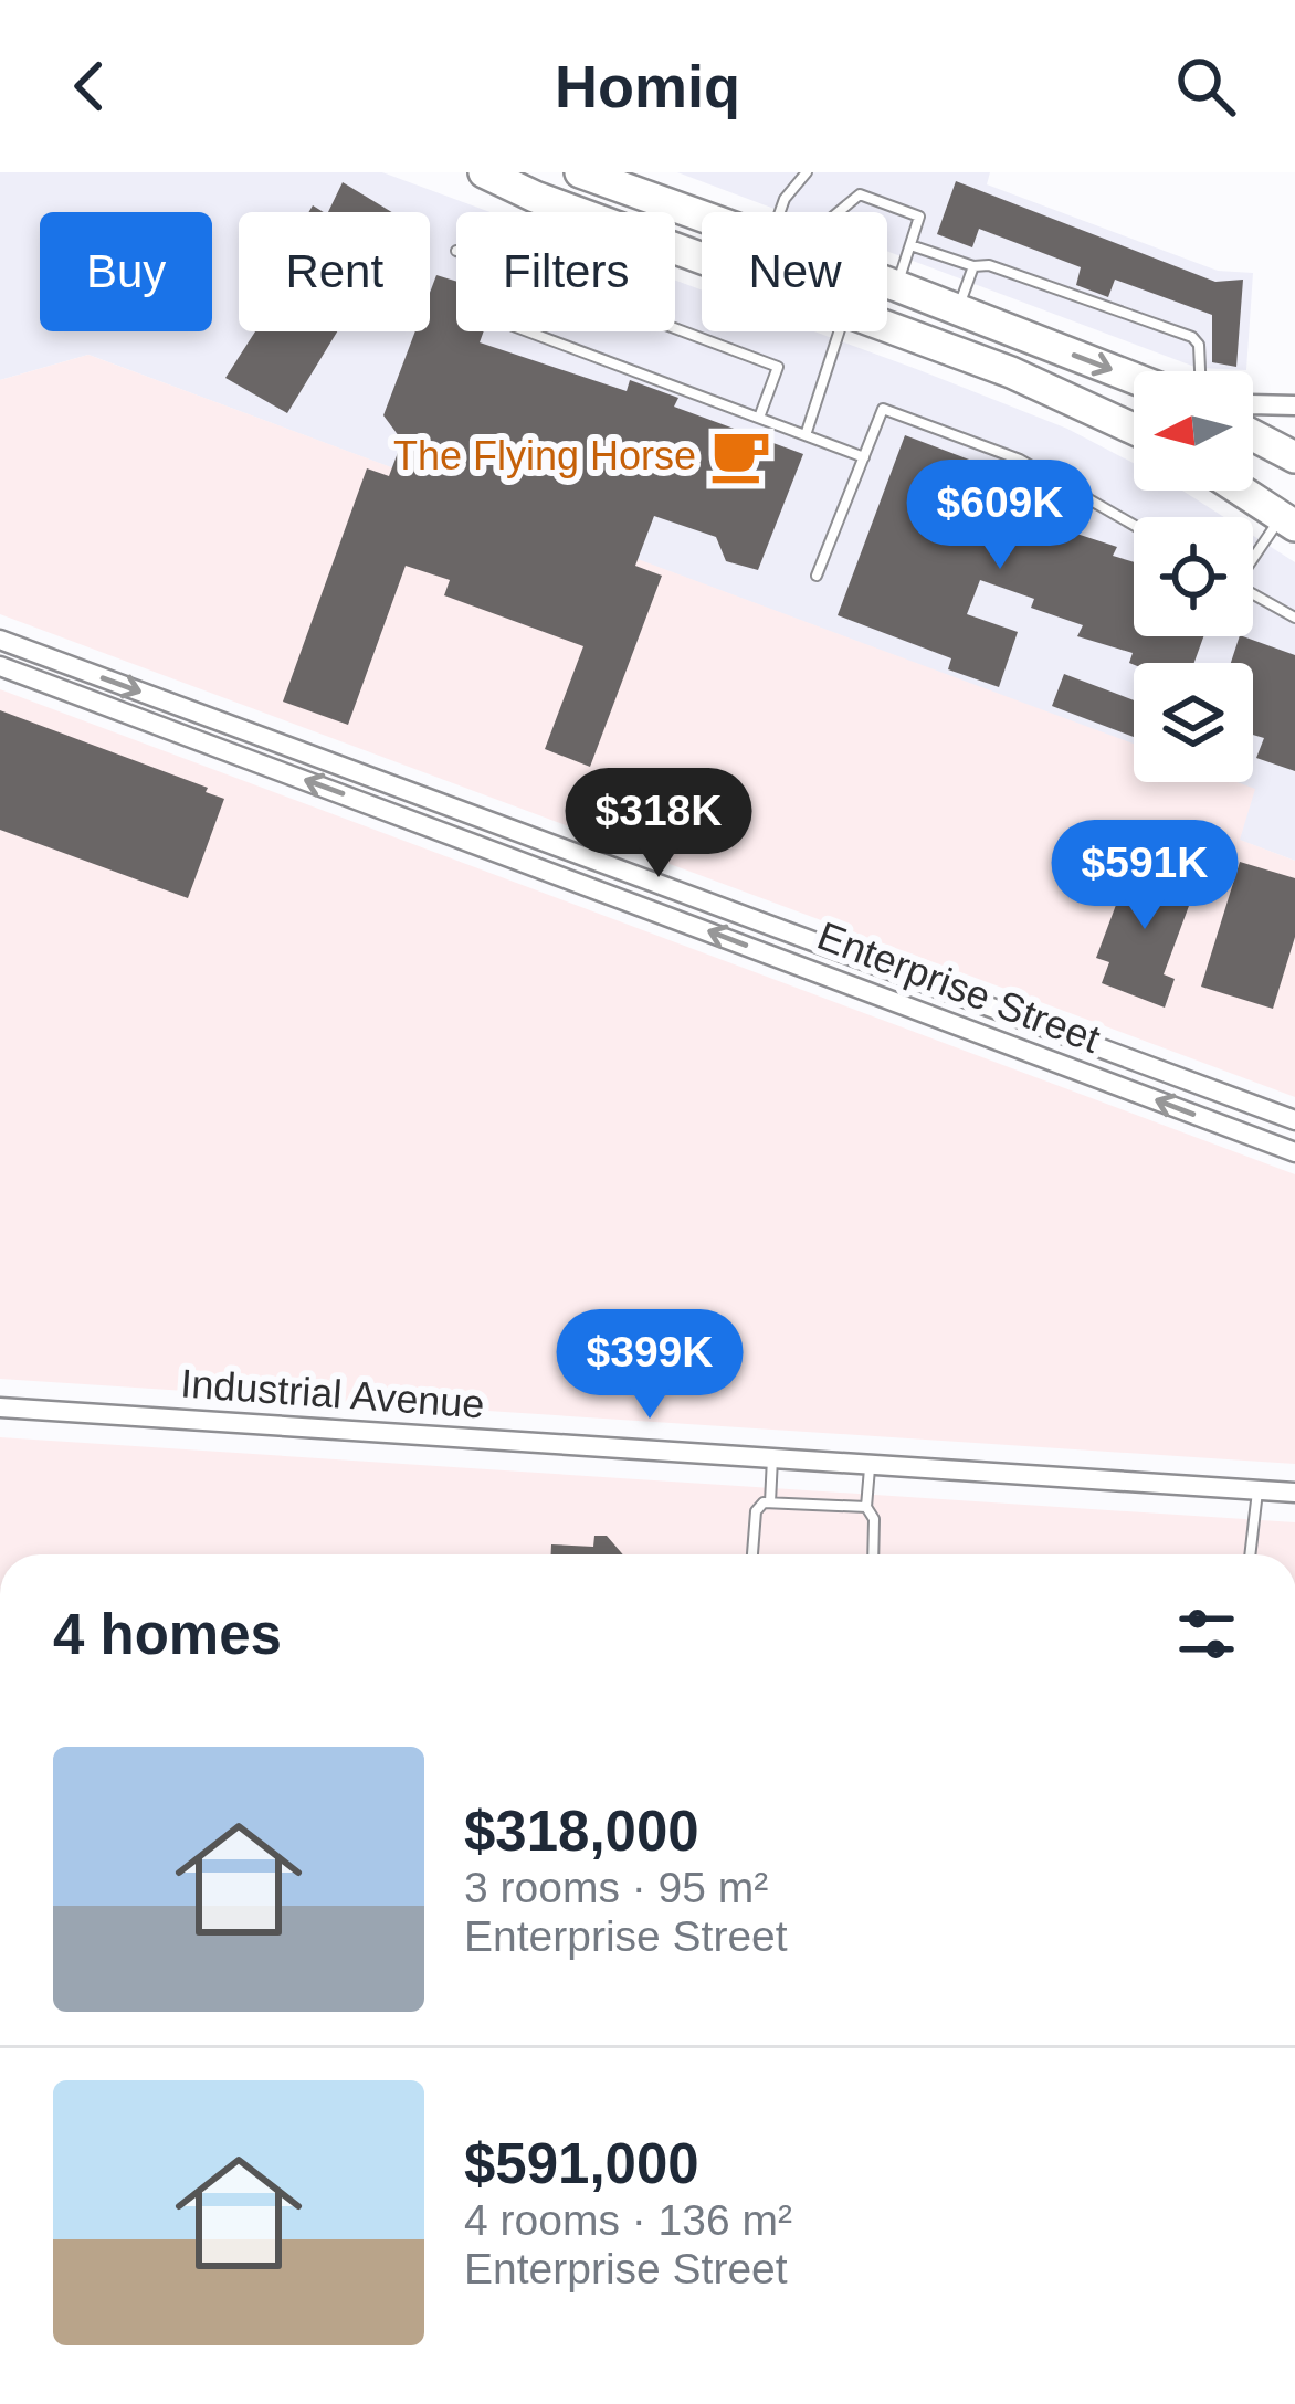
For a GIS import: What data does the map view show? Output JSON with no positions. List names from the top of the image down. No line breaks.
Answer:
{"streets":{"street":["Enterprise Street","Industrial Avenue"]},"places":{"cafe":["The Flying Horse"]},"north":"left","page":{"header":"Homiq","chip":["Buy","Rent","Filters","New"],"price":["$609K","$318K","$591K","$399K"],"heading":"4 homes","list":[{"name":"$318,000","note":"3 rooms · 95 m² · Enterprise Street"},{"name":"$591,000","note":"4 rooms · 136 m² · Enterprise Street"}]}}
